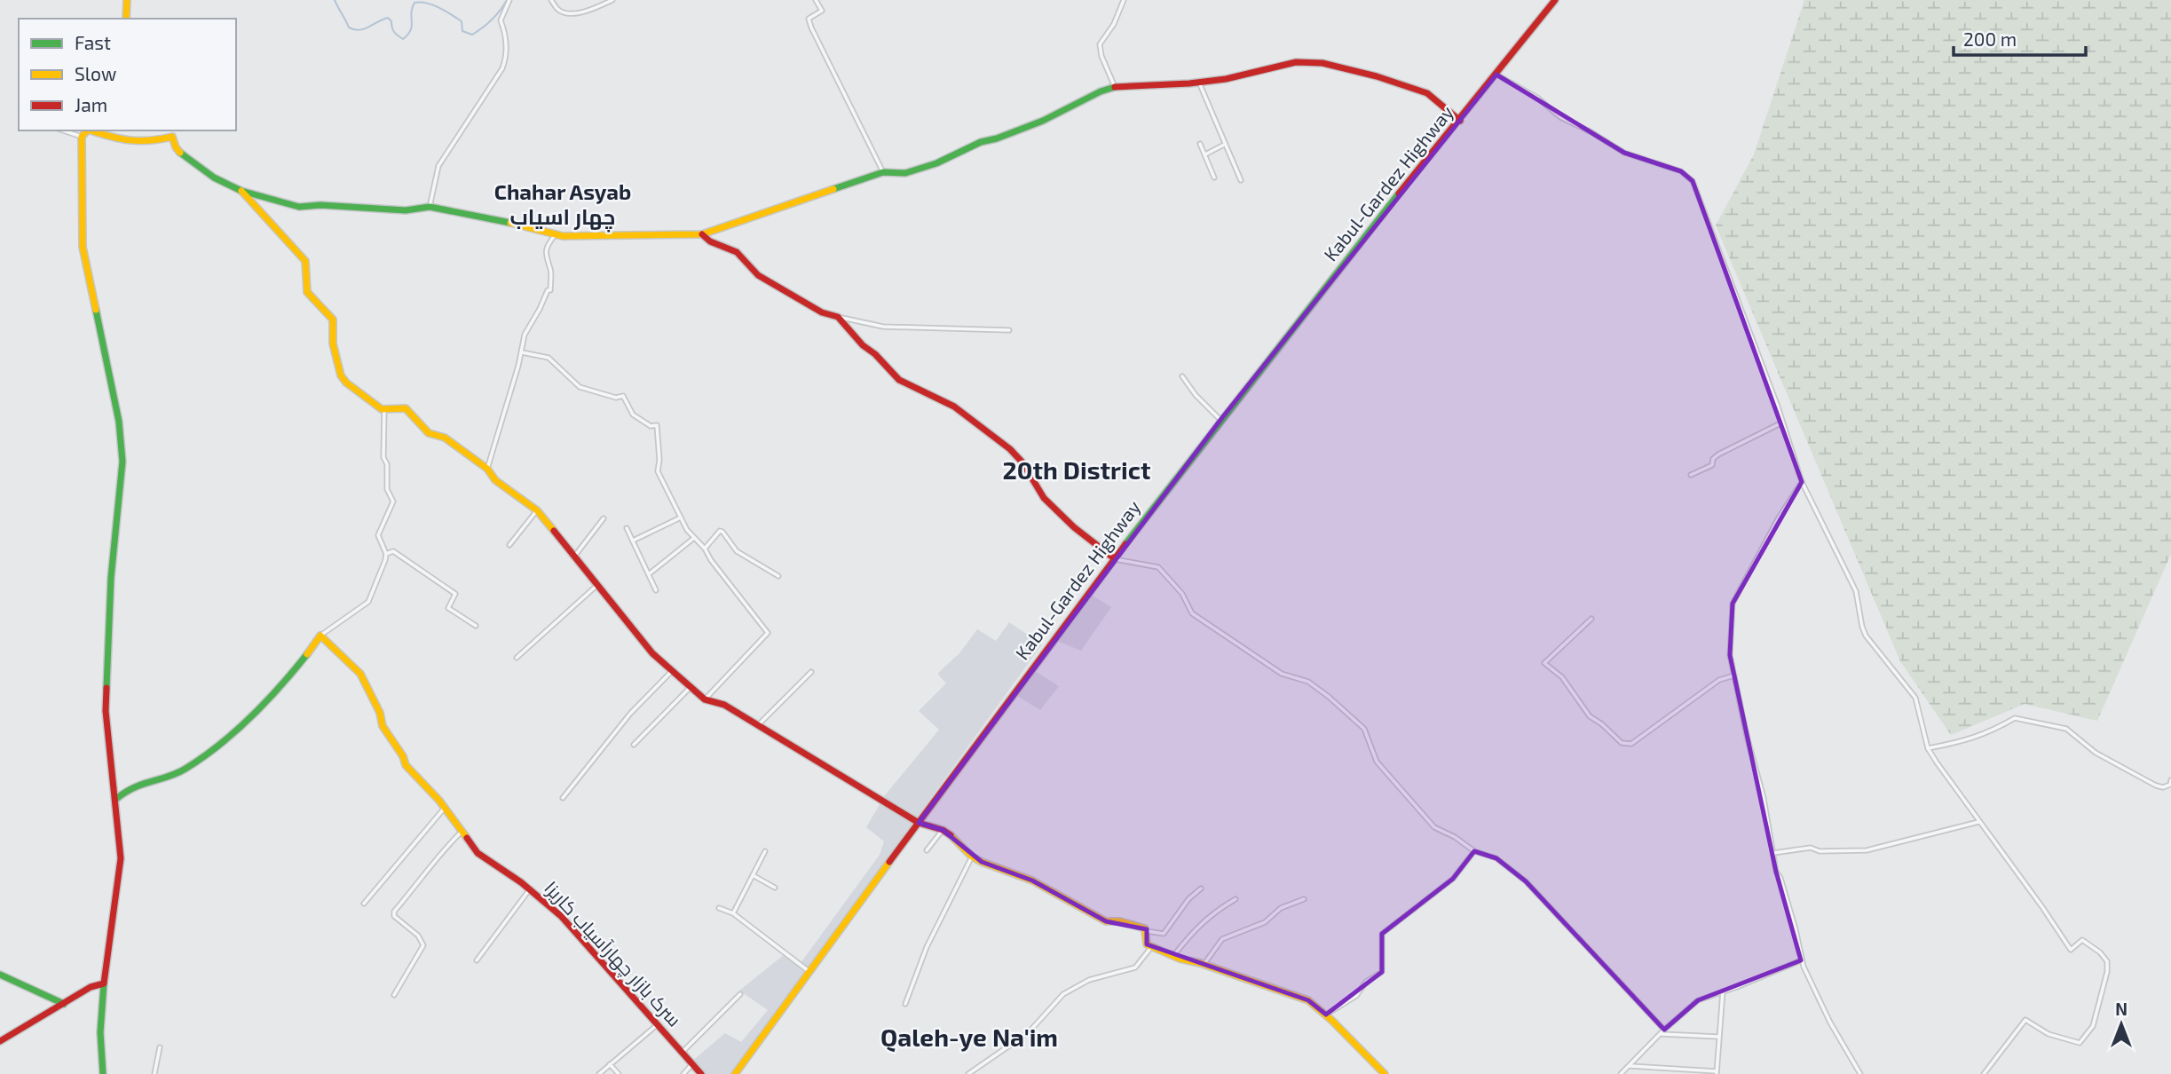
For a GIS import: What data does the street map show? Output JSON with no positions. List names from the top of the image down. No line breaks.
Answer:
{"streets":{"main road":["Kabul-Gardez Highway","سرک بازار چهارآسیاب کاریزا"]},"districts":["Chahar Asyab چهار اسیاب","20th District","Qaleh-ye Na'im"],"legend":["Fast","Slow","Jam"],"scale_bar":"200 m","north":"top"}
